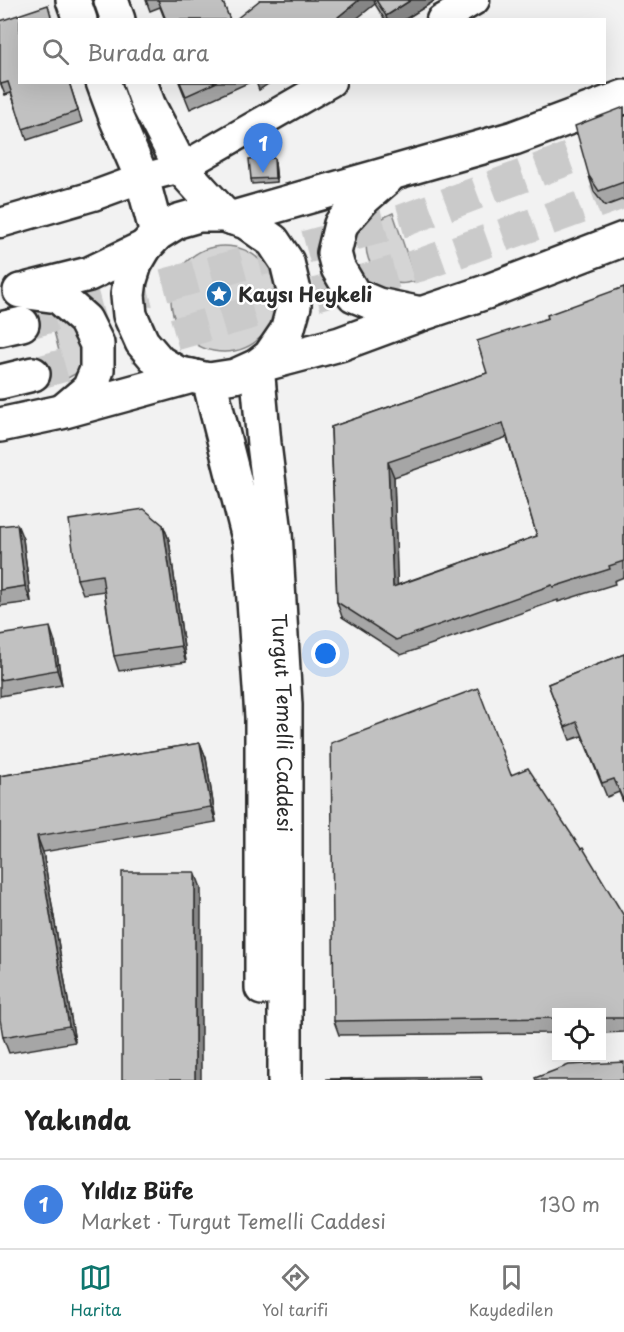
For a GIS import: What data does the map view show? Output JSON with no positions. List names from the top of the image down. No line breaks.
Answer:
{"streets":{"main road":["Turgut Temelli Caddesi"]},"places":{"place":["Kaysı Heykeli"]},"page":{"search":"Burada ara","pins":"1","heading":"Yakında","list":[{"mark":"1","name":"Yıldız Büfe","note":"Market · Turgut Temelli Caddesi","value":"130 m"}],"nav":["Harita","Yol tarifi","Kaydedilen"]}}
